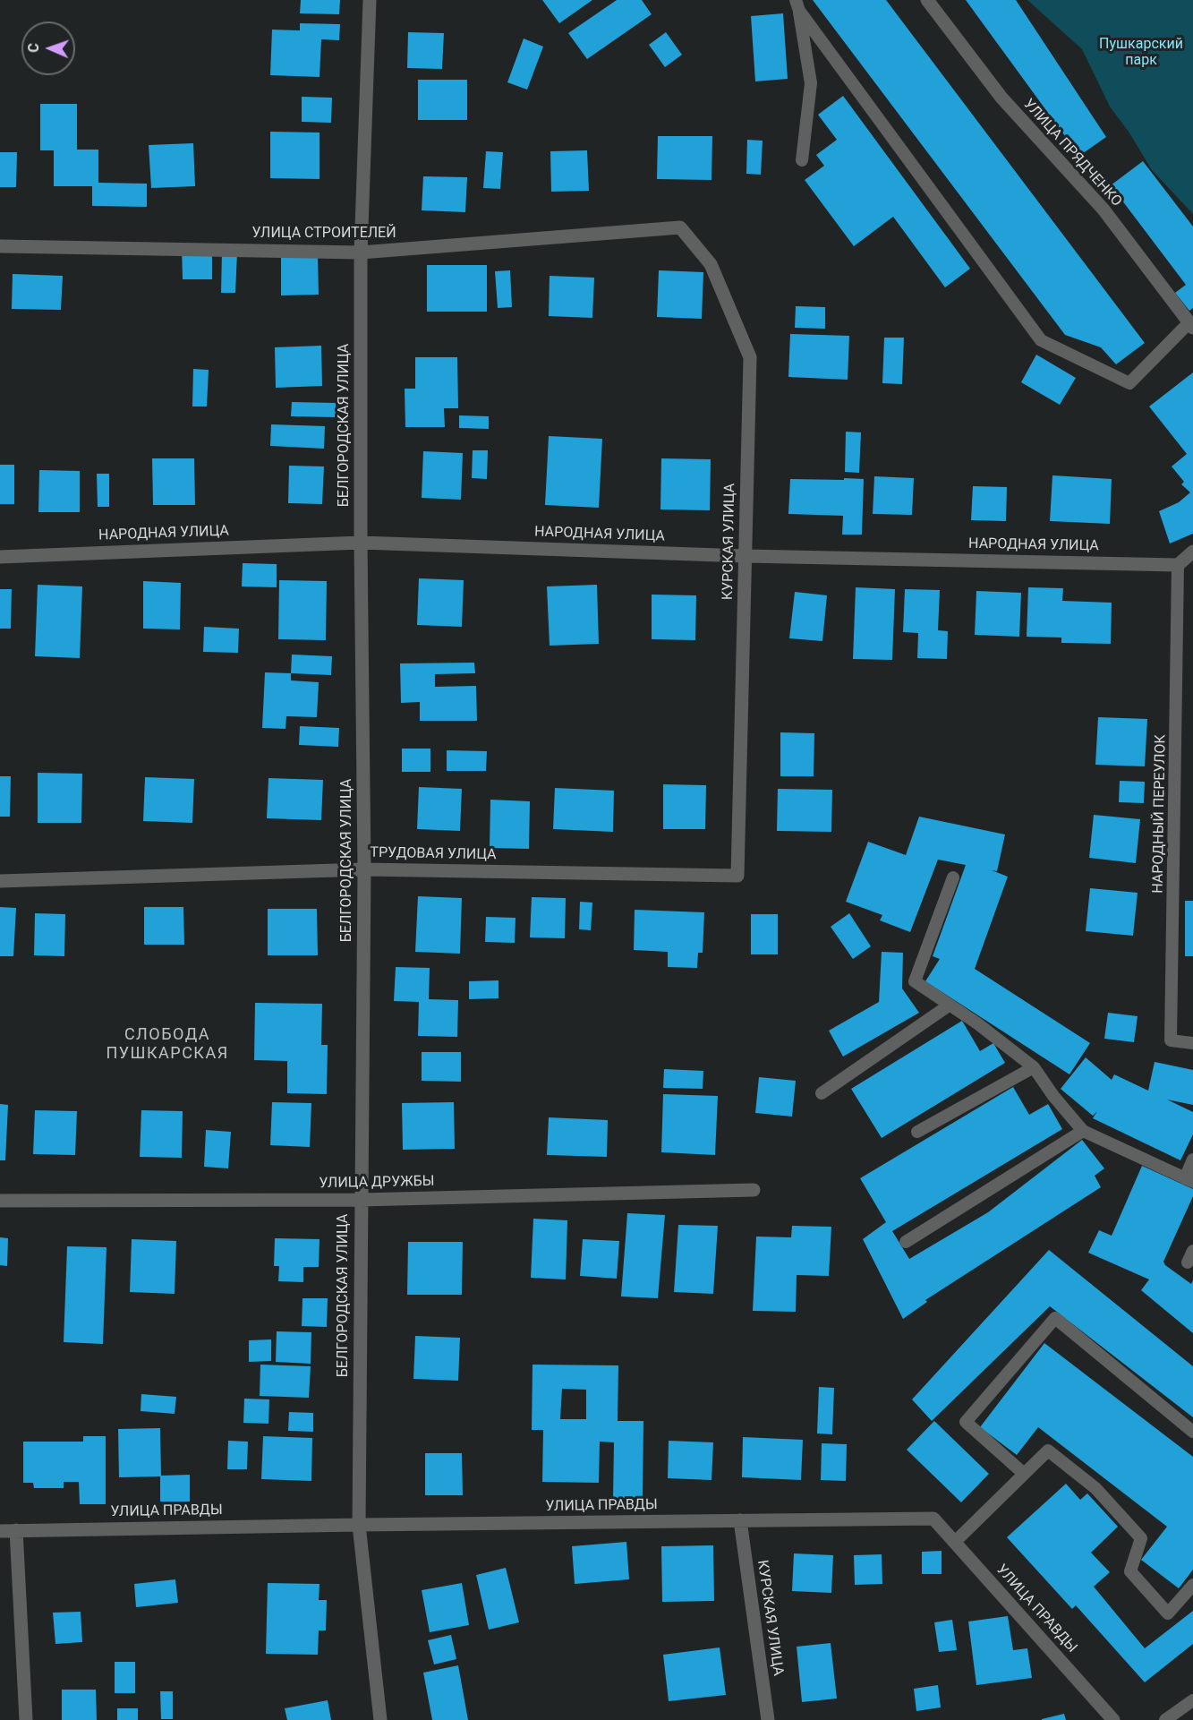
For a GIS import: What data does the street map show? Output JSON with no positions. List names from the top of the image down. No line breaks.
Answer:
{"streets":{"street":["УЛИЦА ПРЯДЧЕНКО","УЛИЦА СТРОИТЕЛЕЙ","БЕЛГОРОДСКАЯ УЛИЦА","НАРОДНАЯ УЛИЦА","КУРСКАЯ УЛИЦА","ТРУДОВАЯ УЛИЦА","УЛИЦА ДРУЖБЫ","УЛИЦА ПРАВДЫ"],"lane":["НАРОДНЫЙ ПЕРЕУЛОК"]},"crossings":[["УЛИЦА СТРОИТЕЛЕЙ","БЕЛГОРОДСКАЯ УЛИЦА"],["УЛИЦА СТРОИТЕЛЕЙ","КУРСКАЯ УЛИЦА"],["БЕЛГОРОДСКАЯ УЛИЦА","НАРОДНАЯ УЛИЦА"],["БЕЛГОРОДСКАЯ УЛИЦА","ТРУДОВАЯ УЛИЦА"],["БЕЛГОРОДСКАЯ УЛИЦА","УЛИЦА ДРУЖБЫ"],["БЕЛГОРОДСКАЯ УЛИЦА","УЛИЦА ПРАВДЫ"],["НАРОДНАЯ УЛИЦА","КУРСКАЯ УЛИЦА"],["НАРОДНАЯ УЛИЦА","НАРОДНЫЙ ПЕРЕУЛОК"],["КУРСКАЯ УЛИЦА","ТРУДОВАЯ УЛИЦА"],["КУРСКАЯ УЛИЦА","УЛИЦА ПРАВДЫ"]],"districts":["СЛОБОДА ПУШКАРСКАЯ"],"parks":["Пушкарский парк"],"north":"left"}
